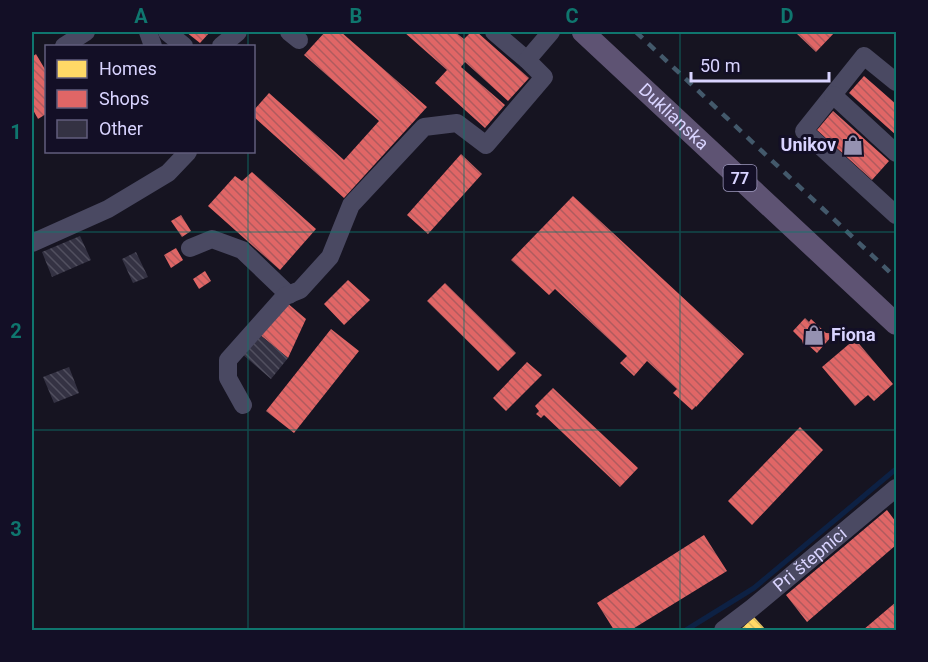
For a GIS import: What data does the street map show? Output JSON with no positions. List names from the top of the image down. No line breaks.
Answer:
{"streets":{"main road":["Duklianska","77"],"street":["Pri štepnici"]},"places":{"shop":["Unikov","Fiona"]},"legend":["Homes","Shops","Other"],"scale_bar":"50 m","grid":{"columns":["A","B","C","D"],"rows":["1","2","3"]}}
